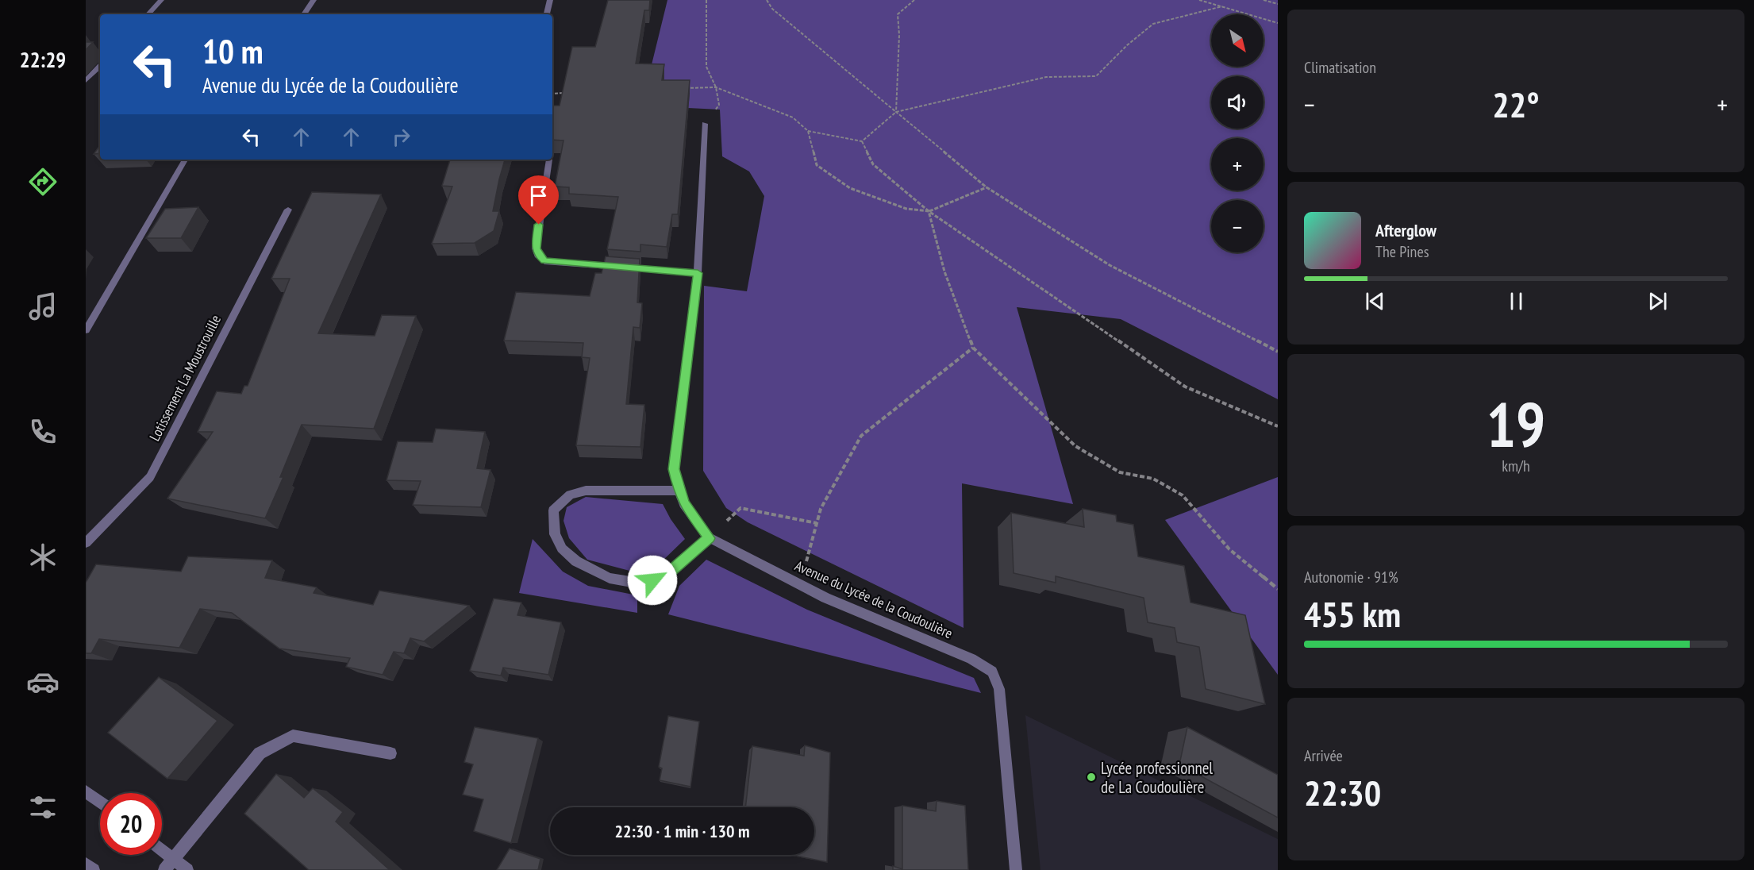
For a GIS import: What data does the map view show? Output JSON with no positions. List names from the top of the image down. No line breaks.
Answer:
{"streets":{"street":["Lotissement La Moustrouille","Avenue du Lycée de la Coudoulière"]},"places":["Lycée professionnel de La Coudoulière"],"north":"bottom right","page":{"tabs":"22:29","tile":["Climatisation",["19","km/h"],["Autonomie · 91%","455 km"],["Arrivée","22:30"]],"map_buttons":["+","−"],"turn":["10 m","Avenue du Lycée de la Coudoulière"],"heat":["−","22°","+"],"song":["Afterglow","The Pines"],"limit":"20","trip":"22:30 · 1 min · 130 m"}}
